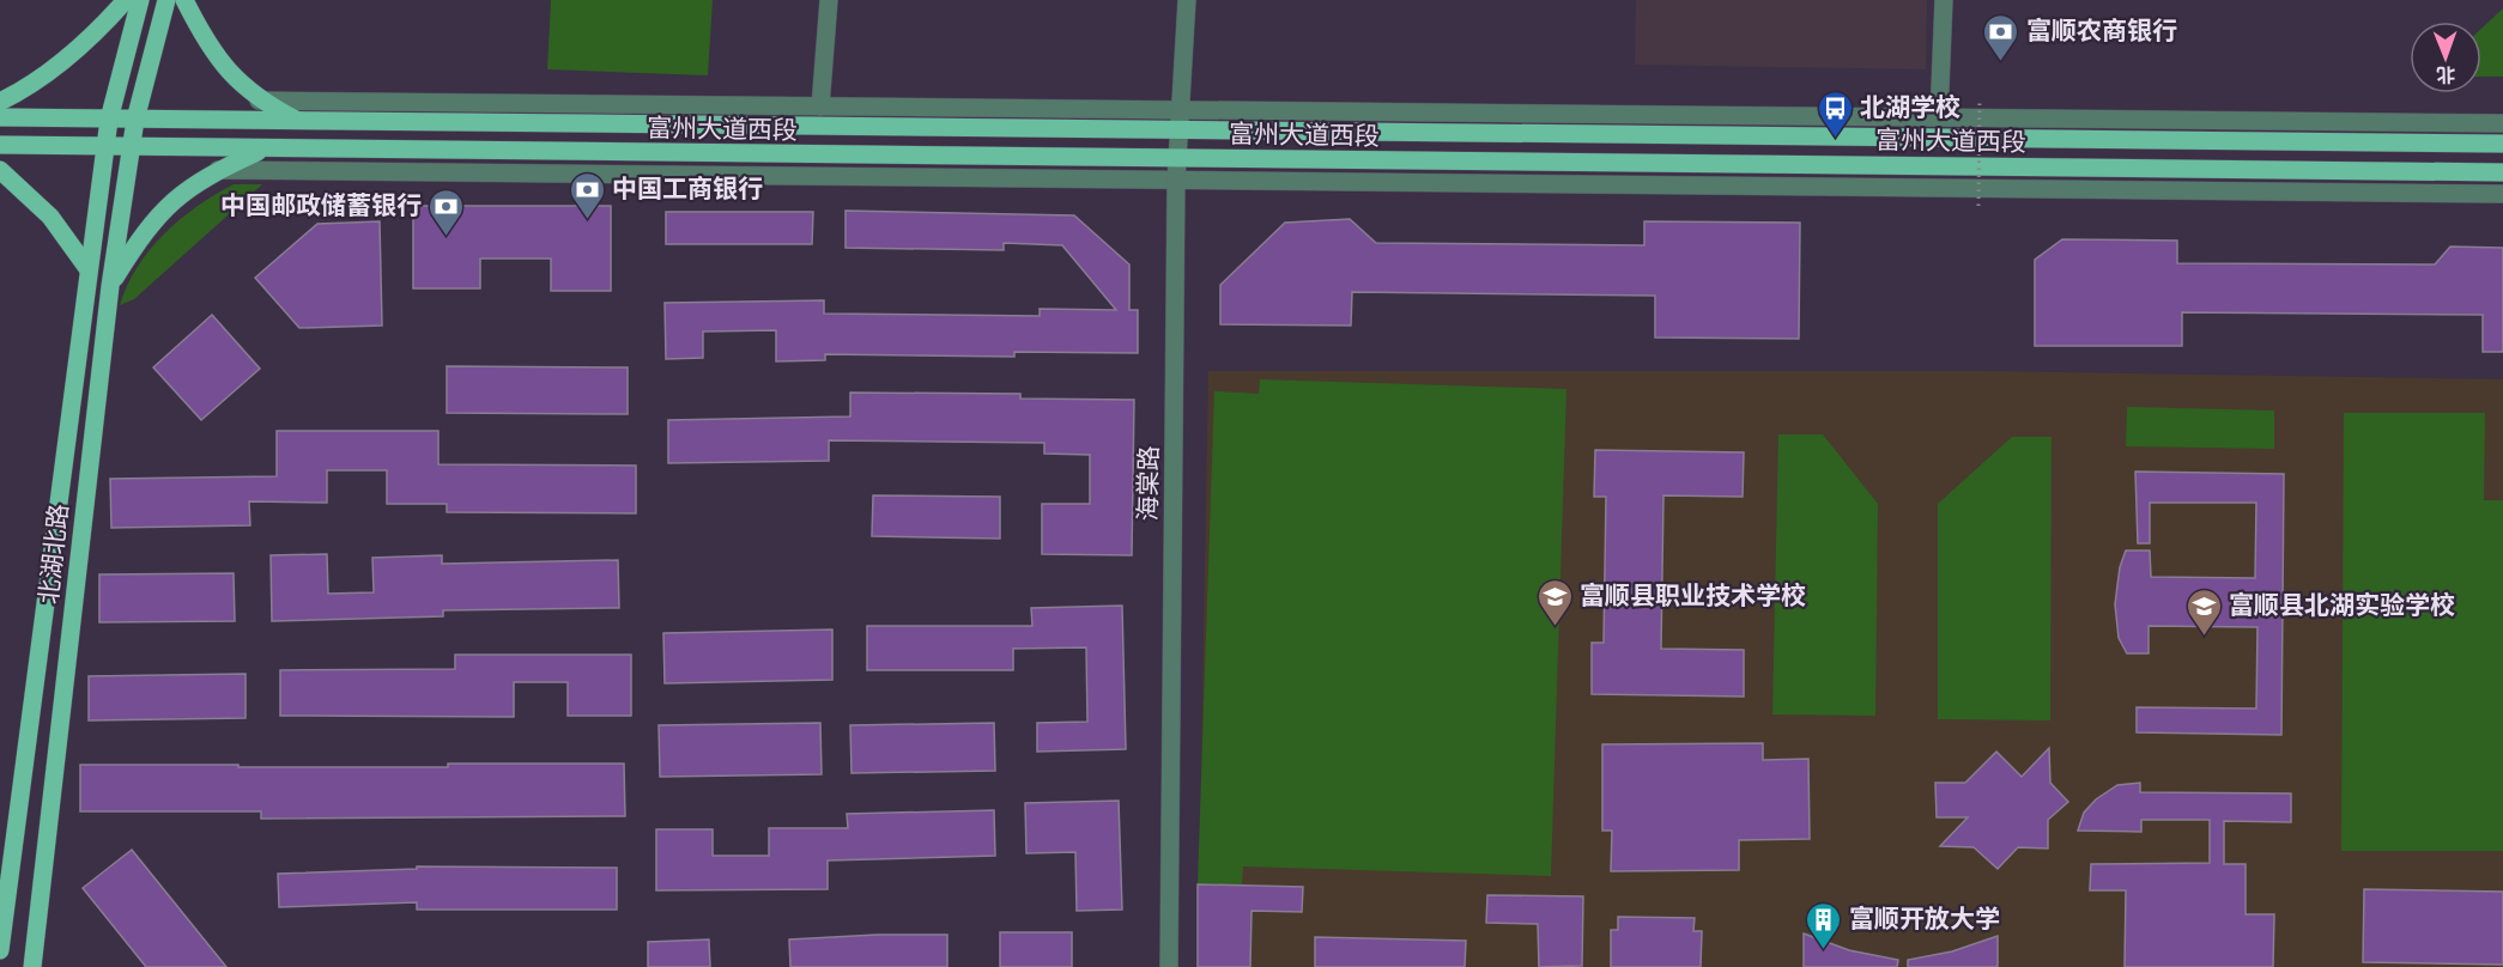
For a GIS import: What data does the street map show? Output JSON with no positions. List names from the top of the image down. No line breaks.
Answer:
{"streets":{"main road":["富州大道西段","北湖北路"],"street":["海棠路"]},"crossings":[["富州大道西段","海棠路"],["富州大道西段","北湖北路"]],"places":{"bank":["富顺农商银行","中国工商银行","中国邮政储蓄银行"],"bus stop":["北湖学校"],"school or university":["富顺县职业技术学校","富顺县北湖实验学校"],"building":["富顺开放大学"]},"north":"bottom"}
